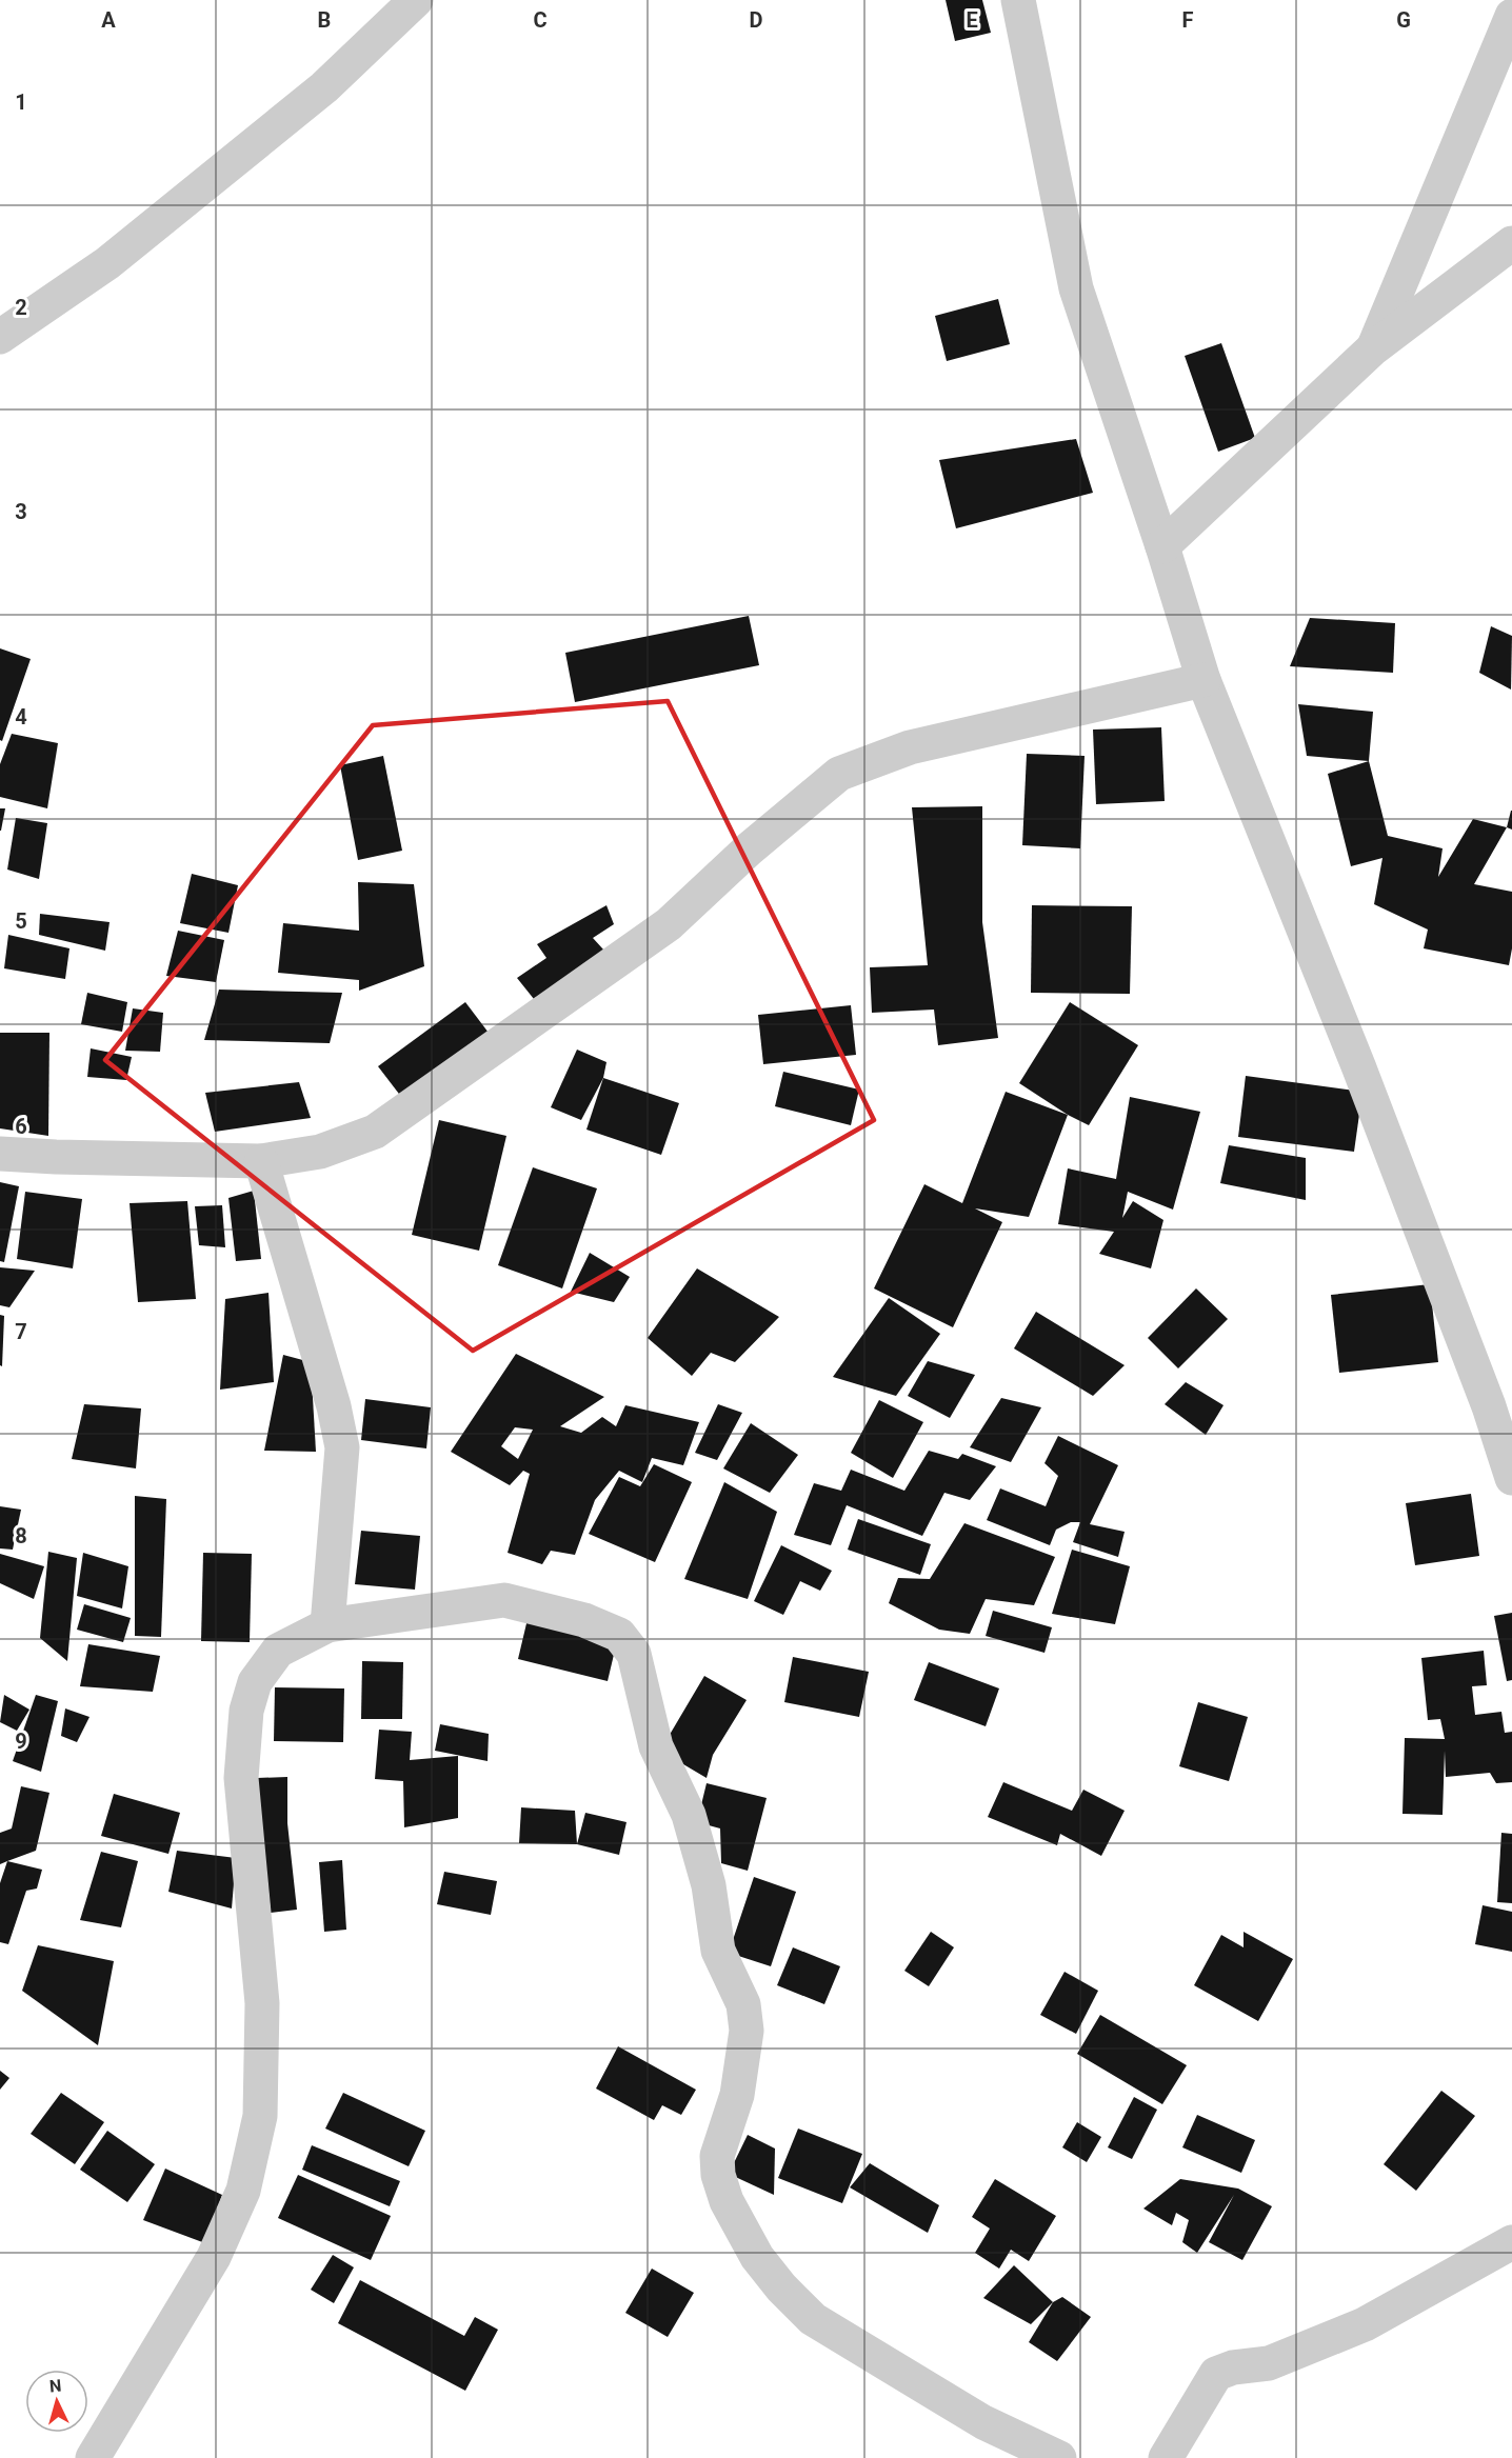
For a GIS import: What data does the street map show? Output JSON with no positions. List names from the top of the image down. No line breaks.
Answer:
{"north":"top","grid":{"columns":["A","B","C","D","E","F","G"],"rows":["1","2","3","4","5","6","7","8","9"]}}
